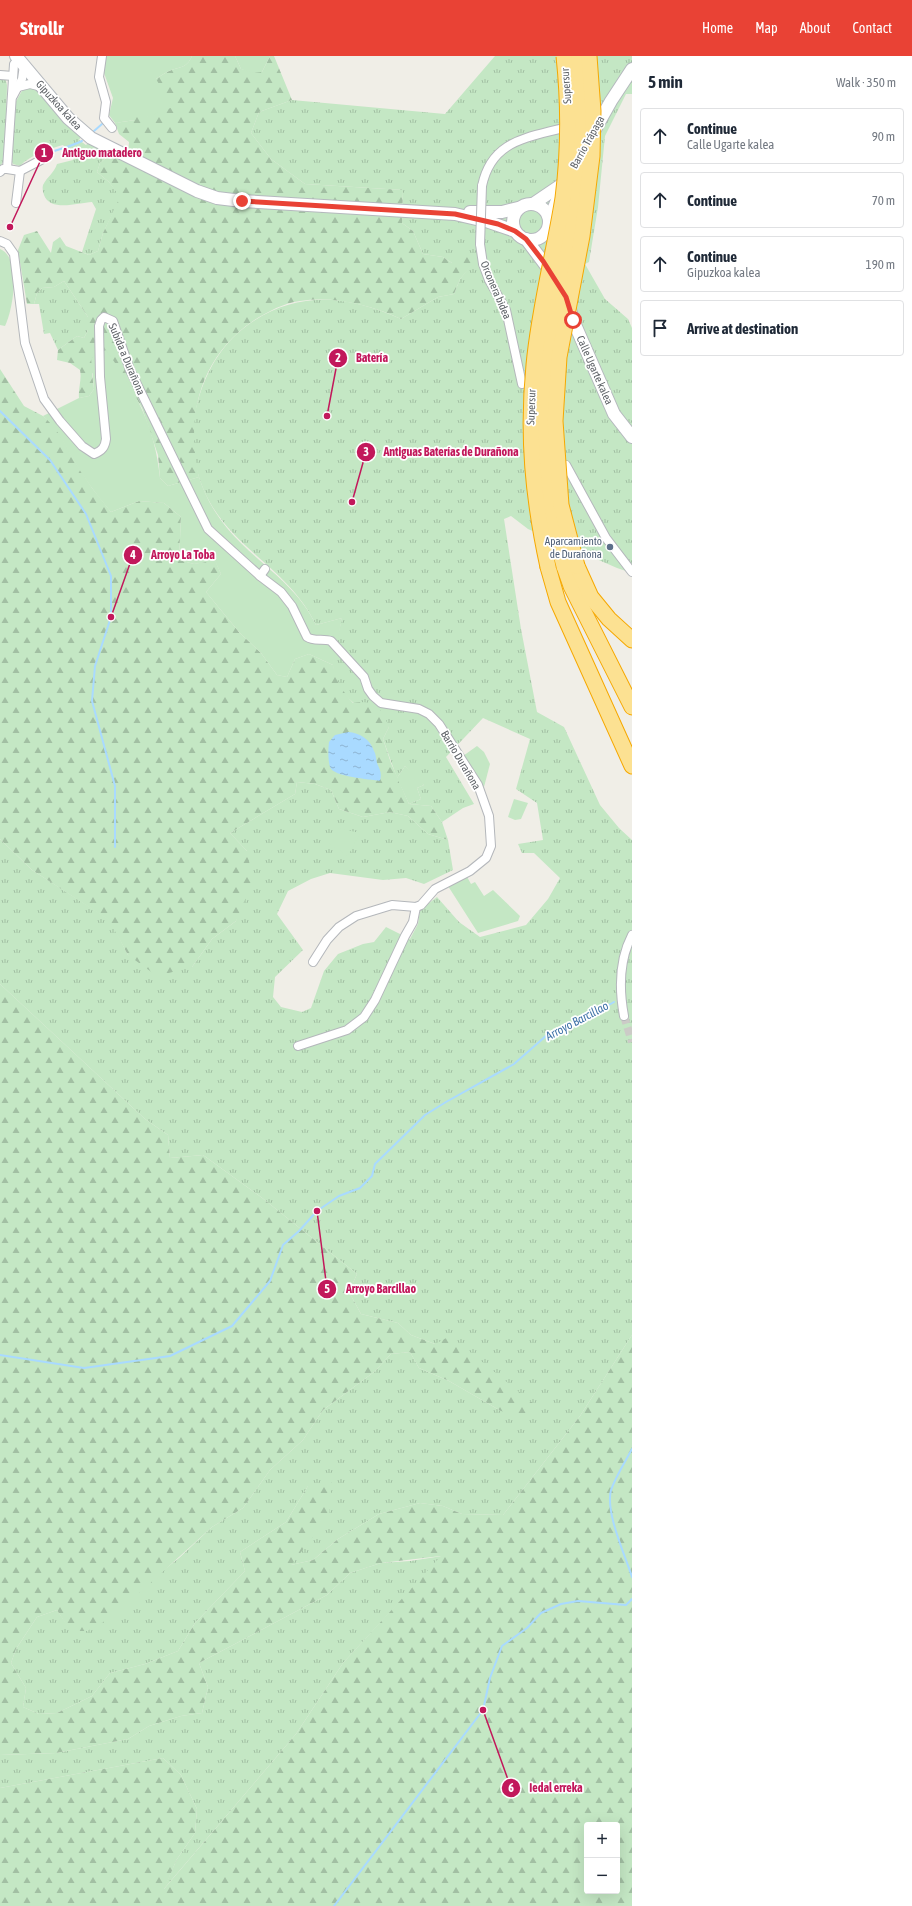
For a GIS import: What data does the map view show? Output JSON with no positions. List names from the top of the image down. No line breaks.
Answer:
{"streets":{"highway":["Supersur"],"street":["Gipuzkoa kalea","Barrio Trápaga","Orconera bidea","Subida a Durañona","Calle Ugarte kalea","Barrio Durañona"]},"crossings":[["Barrio Trápaga","Orconera bidea"],["Barrio Trápaga","Calle Ugarte kalea"],["Subida a Durañona","Barrio Durañona"]],"water":["Arroyo Barcillao"],"places":["Antiguo matadero","Batería","Antiguas Baterías de Durañona","Aparcamiento de Durañona","Arroyo La Toba","Arroyo Barcillao","Iedal erreka"],"page":{"header":"Strollr","nav":["Home","Map","About","Contact"],"heading":["5 min","Walk · 350 m"],"list":[["Continue","Calle Ugarte kalea","90 m"],["Continue","70 m"],["Continue","Gipuzkoa kalea","190 m"],"Arrive at destination"],"map_buttons":["+","−"]}}
